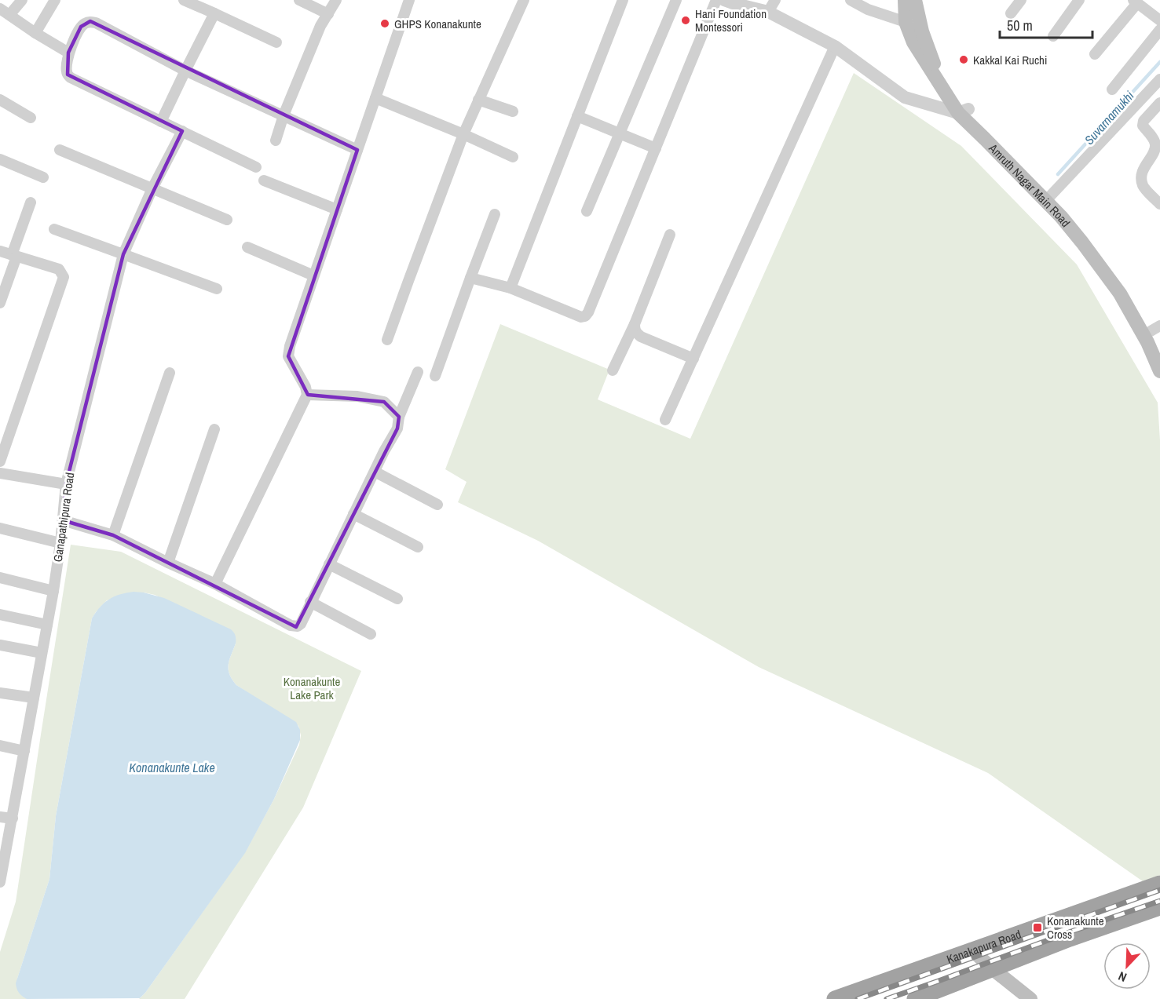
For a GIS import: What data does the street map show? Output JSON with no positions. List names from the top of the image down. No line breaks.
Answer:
{"streets":{"highway":["Kanakapura Road"],"main road":["Amruth Nagar Main Road"],"street":["Ganapathipura Road"]},"water":["Suvarnamukhi","Konanakunte Lake"],"parks":["Konanakunte Lake Park"],"places":{"other":["Hani Foundation Montessori","GHPS Konanakunte","Kakkal Kai Ruchi"],"transit":["Konanakunte Cross"]},"scale_bar":"50 m","north":"bottom left"}
